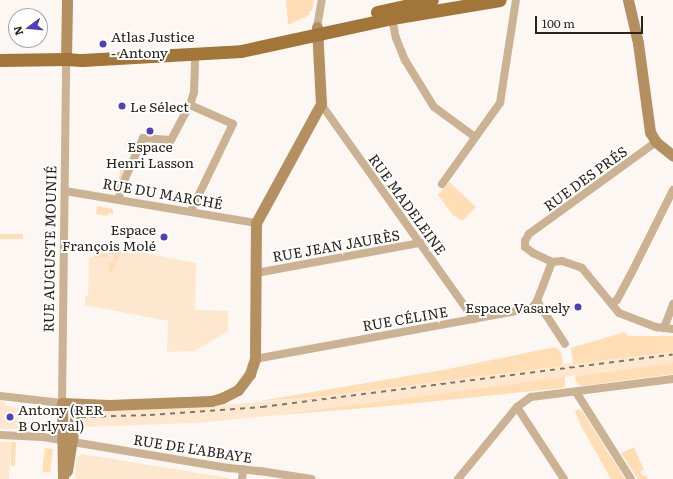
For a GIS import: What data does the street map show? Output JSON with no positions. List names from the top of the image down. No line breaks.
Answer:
{"streets":{"main road":["RUE AUGUSTE MOUNIÉ"],"street":["RUE DES PRÉS","RUE DU MARCHÉ","RUE MADELEINE","RUE JEAN JAURÈS","RUE CÉLINE","RUE DE L'ABBAYE"]},"crossings":[["RUE DU MARCHÉ","RUE AUGUSTE MOUNIÉ"],["RUE MADELEINE","RUE JEAN JAURÈS"],["RUE MADELEINE","RUE CÉLINE"],["RUE AUGUSTE MOUNIÉ","RUE DE L'ABBAYE"]],"places":["Atlas Justice - Antony","Le Sélect","Espace Henri Lasson","Espace François Molé","Espace Vasarely","Antony (RER B Orlyval)"],"scale_bar":"100 m","north":"left"}
